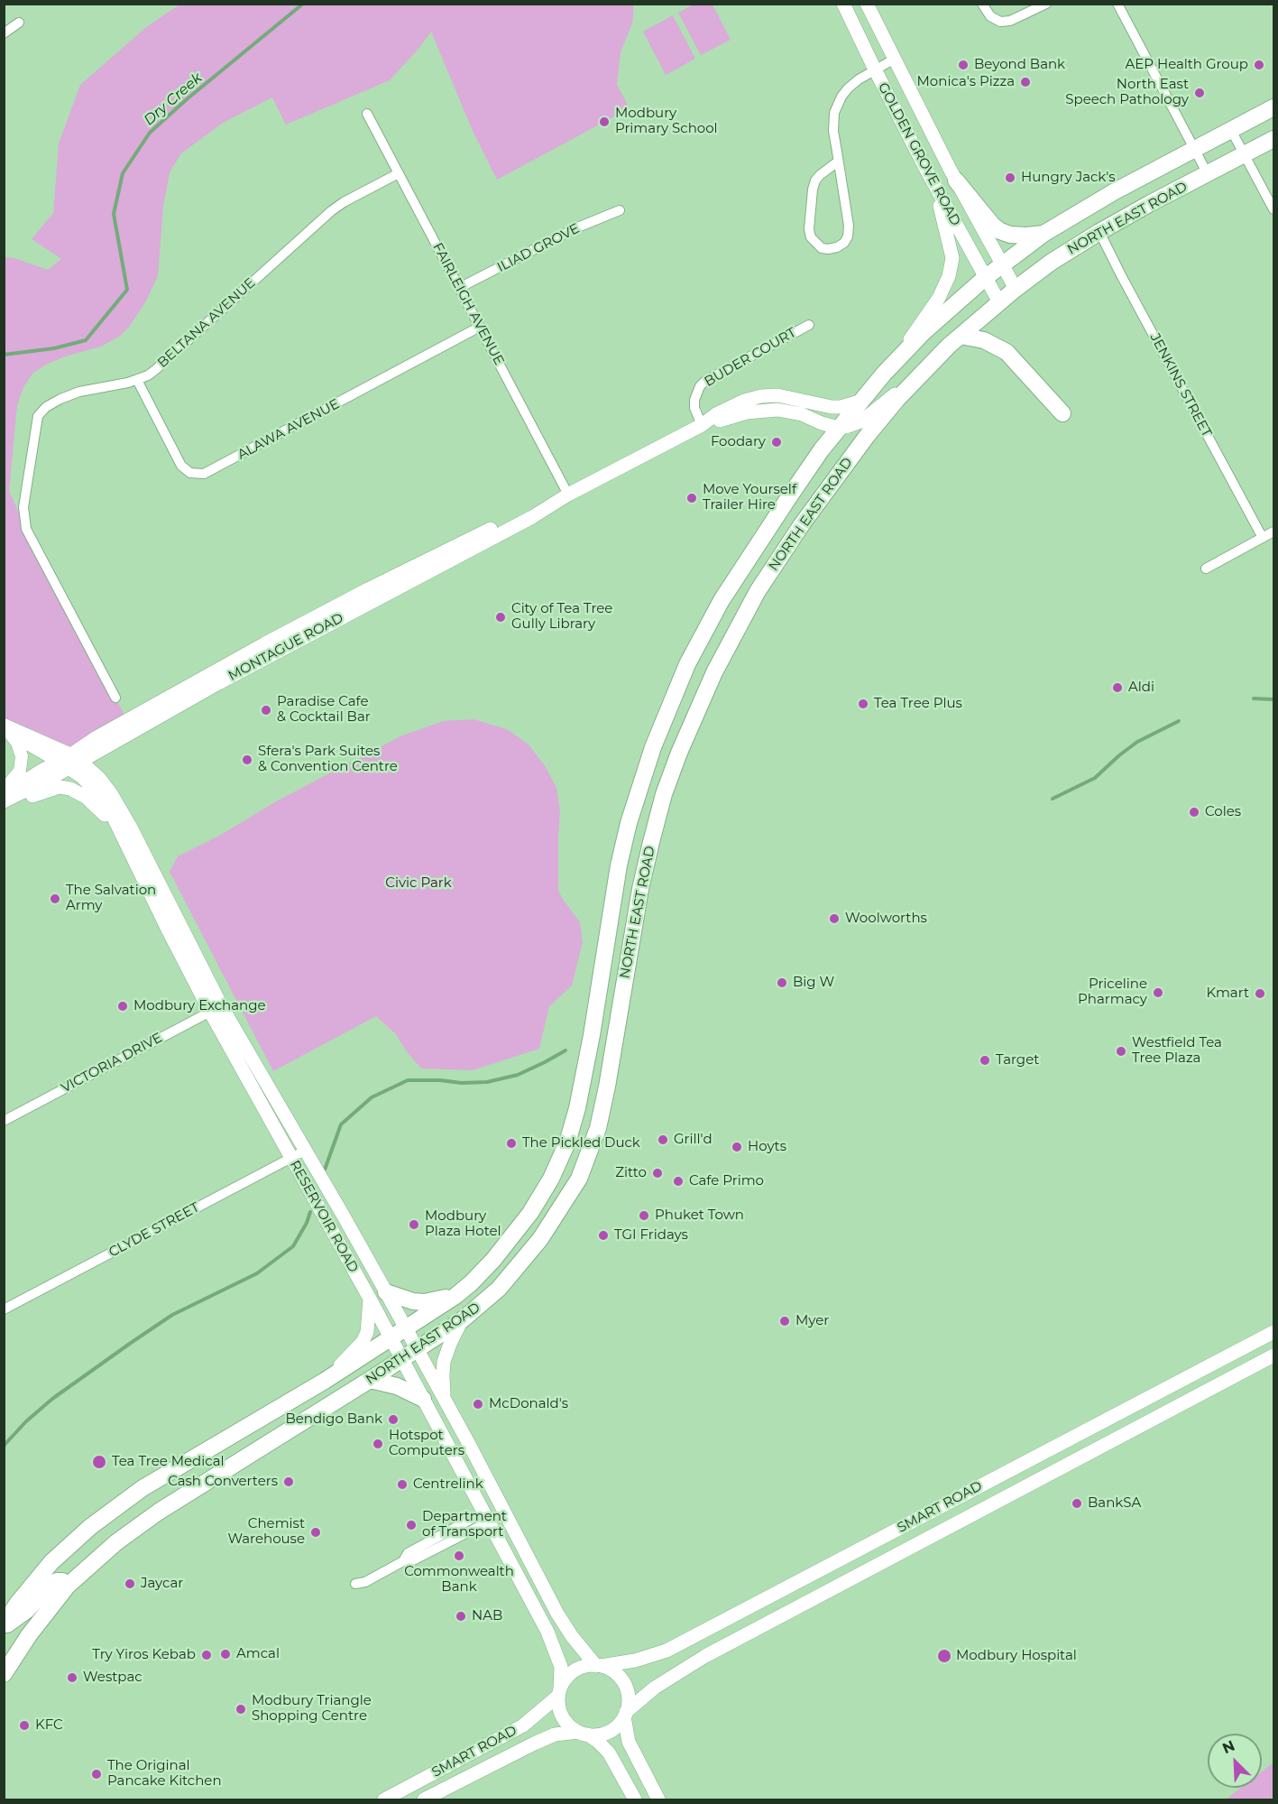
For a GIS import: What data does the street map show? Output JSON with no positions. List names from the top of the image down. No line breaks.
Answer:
{"streets":{"main road":["GOLDEN GROVE ROAD","NORTH EAST ROAD","MONTAGUE ROAD","RESERVOIR ROAD","SMART ROAD"],"street":["ILIAD GROVE","FAIRLEIGH AVENUE","BELTANA AVENUE","BUDER COURT","JENKINS STREET","ALAWA AVENUE","VICTORIA DRIVE","CLYDE STREET"]},"crossings":[["GOLDEN GROVE ROAD","NORTH EAST ROAD"],["NORTH EAST ROAD","JENKINS STREET"],["NORTH EAST ROAD","MONTAGUE ROAD"],["NORTH EAST ROAD","RESERVOIR ROAD"],["ILIAD GROVE","FAIRLEIGH AVENUE"],["FAIRLEIGH AVENUE","BELTANA AVENUE"],["FAIRLEIGH AVENUE","ALAWA AVENUE"],["FAIRLEIGH AVENUE","MONTAGUE ROAD"],["BELTANA AVENUE","ALAWA AVENUE"],["BUDER COURT","MONTAGUE ROAD"],["MONTAGUE ROAD","RESERVOIR ROAD"],["VICTORIA DRIVE","RESERVOIR ROAD"],["RESERVOIR ROAD","CLYDE STREET"],["RESERVOIR ROAD","SMART ROAD"]],"water":["Dry Creek"],"parks":["Civic Park"],"places":["Beyond Bank","AEP Health Group","Monica's Pizza","North East Speech Pathology","Modbury Primary School","Hungry Jack's","Foodary","Move Yourself Trailer Hire","City of Tea Tree Gully Library","Aldi","Tea Tree Plus","Paradise Cafe & Cocktail Bar","Sfera's Park Suites & Convention Centre","Coles","The Salvation Army","Woolworths","Big W","Priceline Pharmacy","Kmart","Modbury Exchange","Westfield Tea Tree Plaza","Target","Grill'd","The Pickled Duck","Hoyts","Zitto","Cafe Primo","Phuket Town","Modbury Plaza Hotel","TGI Fridays","Myer","McDonald's","Bendigo Bank","Hotspot Computers","Tea Tree Medical","Cash Converters","Centrelink","BankSA","Department of Transport","Chemist Warehouse","Commonwealth Bank","Jaycar","NAB","Amcal","Try Yiros Kebab","Modbury Hospital","Westpac","Modbury Triangle Shopping Centre","KFC","The Original Pancake Kitchen"],"north":"top left"}
